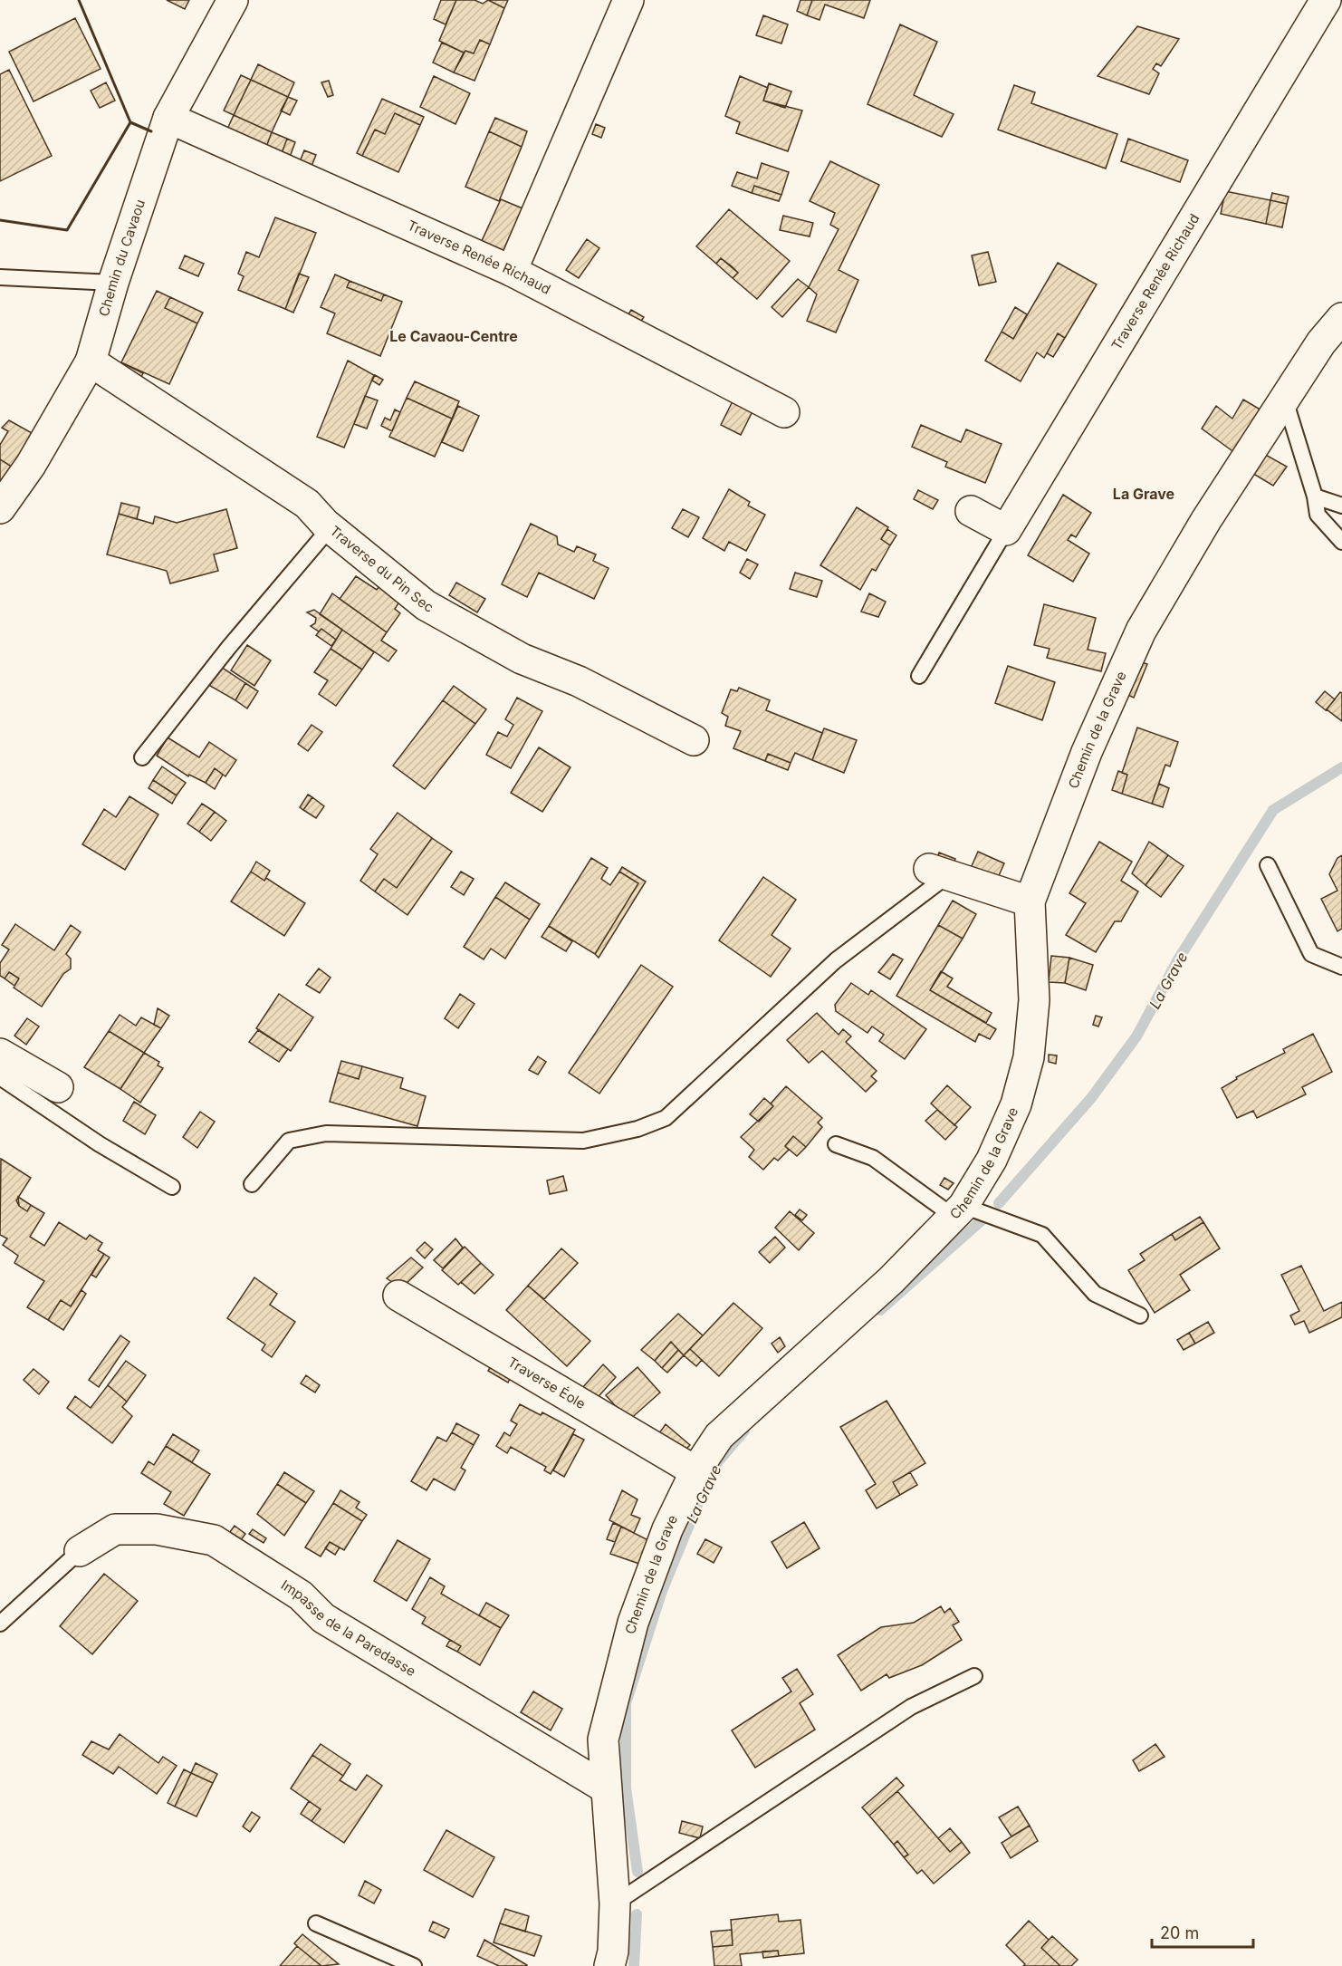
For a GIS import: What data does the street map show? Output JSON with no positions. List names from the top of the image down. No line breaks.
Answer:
{"streets":{"street":["Chemin du Cavaou","Traverse Renée Richaud","Traverse du Pin Sec","Chemin de la Grave","Traverse Éole","Impasse de la Paredasse"]},"crossings":[["Chemin du Cavaou","Traverse Renée Richaud"],["Chemin du Cavaou","Traverse du Pin Sec"],["Chemin de la Grave","Traverse Éole"],["Chemin de la Grave","Impasse de la Paredasse"]],"districts":["Le Cavaou-Centre","La Grave"],"water":["La Grave"],"scale_bar":"20 m"}
